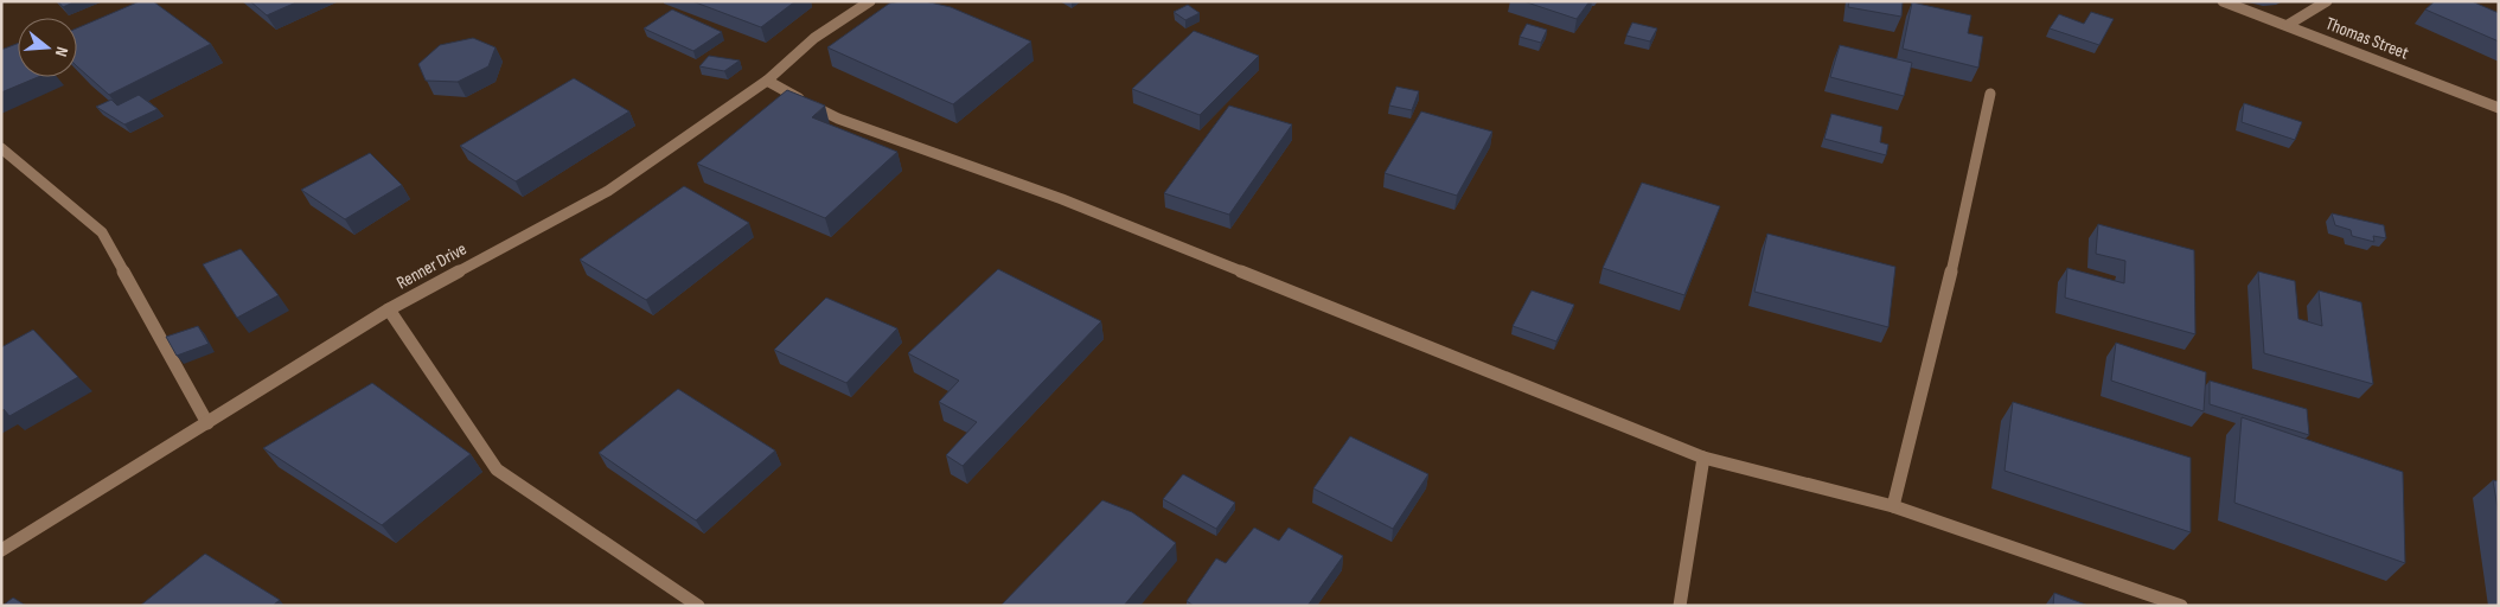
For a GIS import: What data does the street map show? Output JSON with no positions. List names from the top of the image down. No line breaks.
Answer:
{"streets":{"street":["Thomas Street","Renner Drive"]},"north":"right"}
